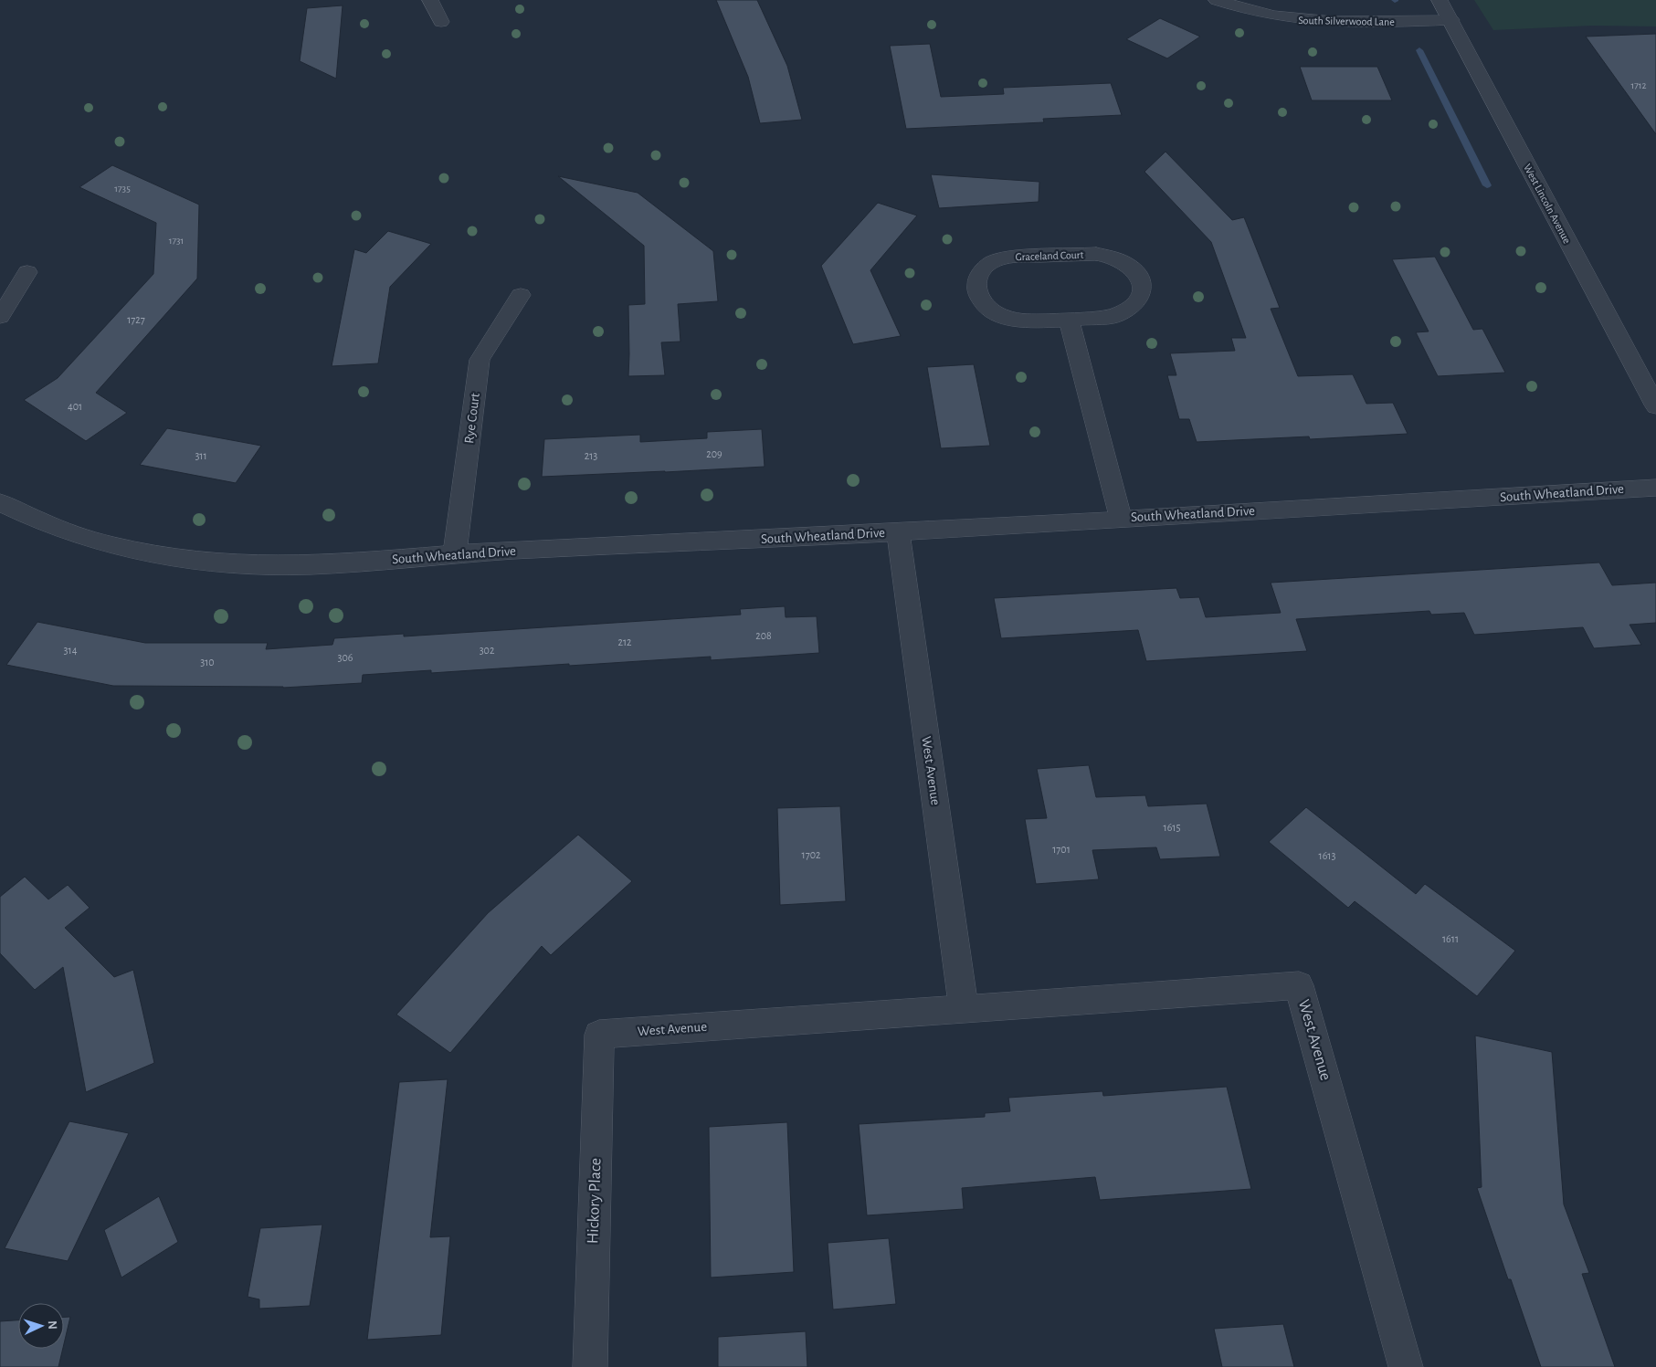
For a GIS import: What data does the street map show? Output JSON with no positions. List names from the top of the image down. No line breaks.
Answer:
{"streets":{"street":["South Silverwood Lane","West Lincoln Avenue","Graceland Court","Rye Court","South Wheatland Drive","West Avenue","Hickory Place"]},"crossings":[["South Silverwood Lane","West Lincoln Avenue"],["Rye Court","South Wheatland Drive"],["South Wheatland Drive","West Avenue"],["West Avenue","Hickory Place"]],"house_numbers":["1712","1735","1731","1727","401","209","311","213","208","212","314","302","306","310","1615","1701","1702","1613","1611"],"north":"right"}
